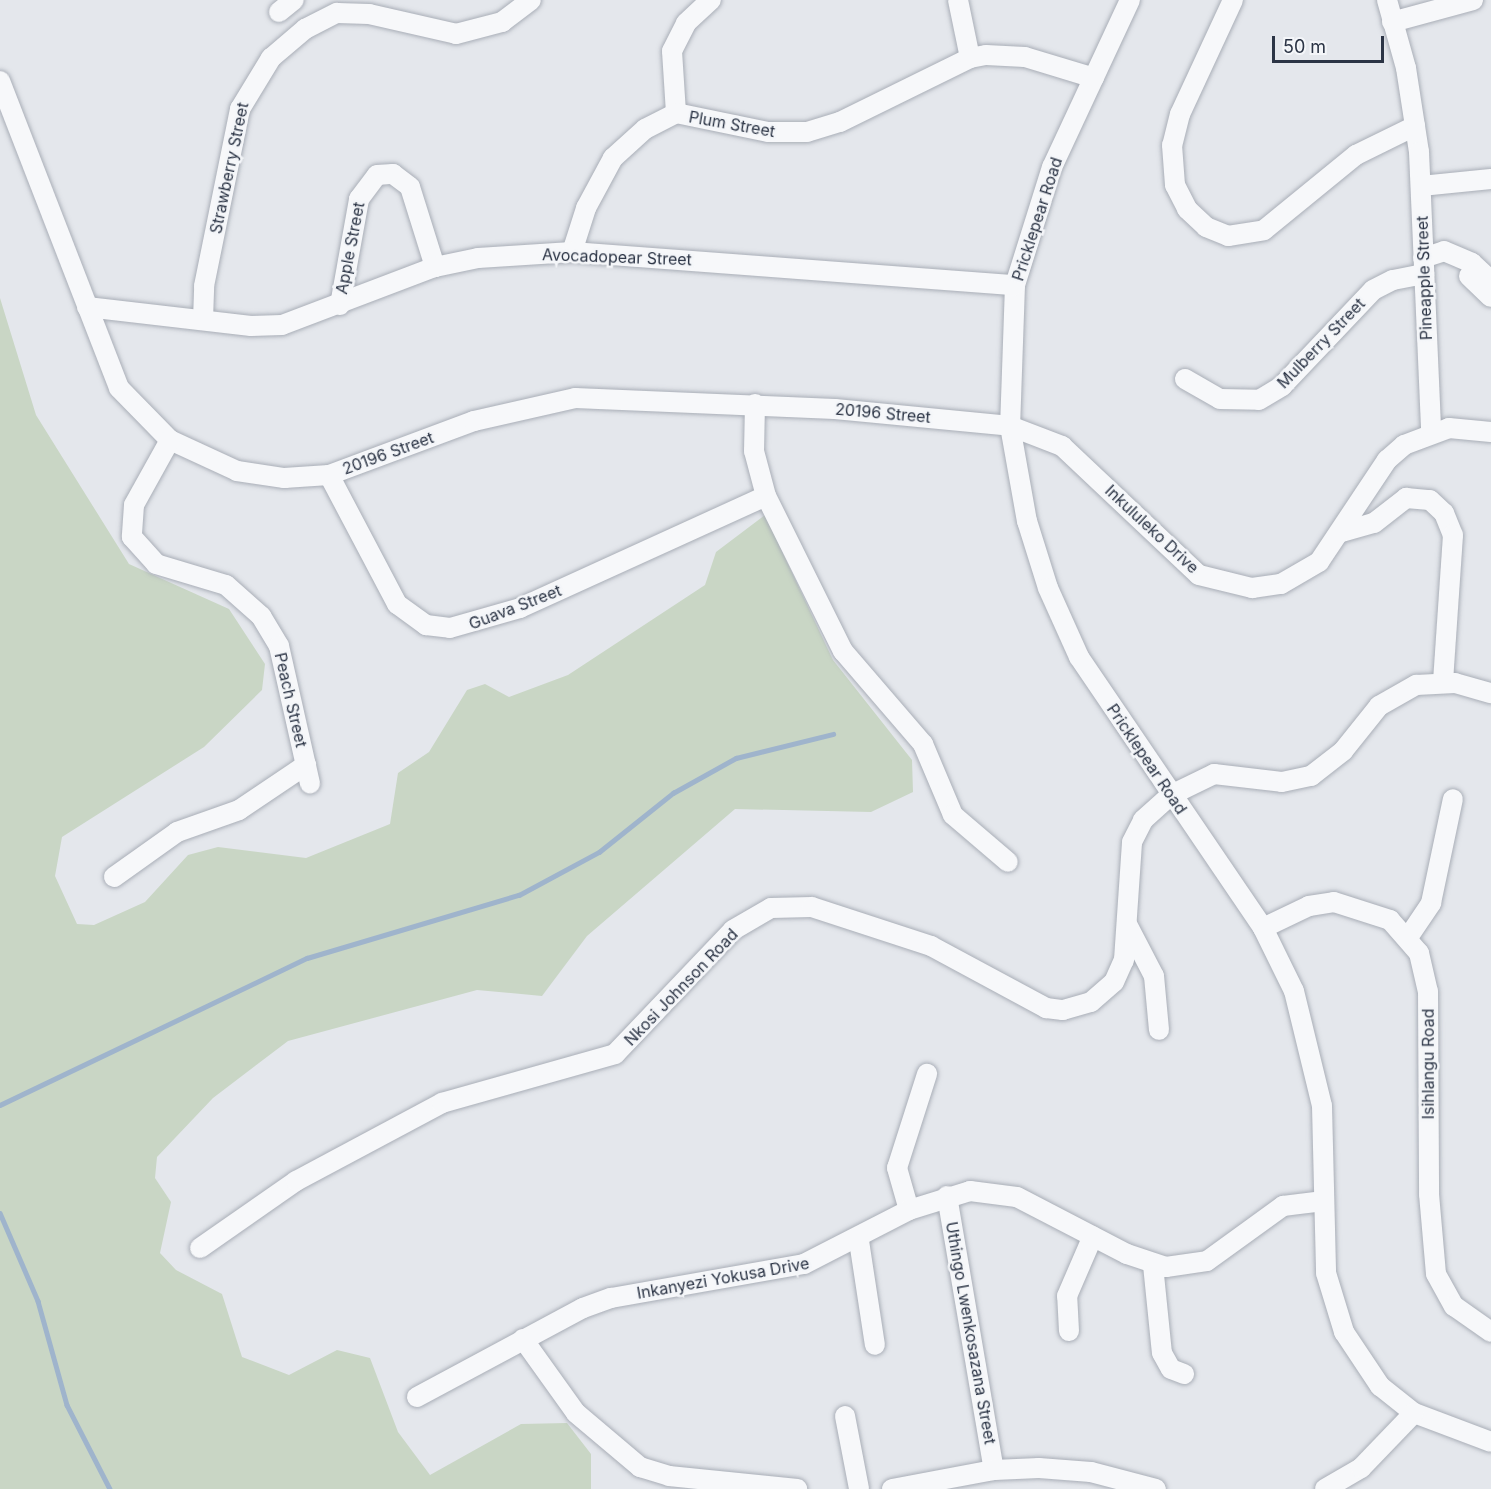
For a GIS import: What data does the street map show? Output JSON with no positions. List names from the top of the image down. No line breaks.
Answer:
{"streets":{"street":["Plum Street","Strawberry Street","Pricklepear Road","Apple Street","Avocadopear Street","Pineapple Street","Mulberry Street","20196 Street","Inkululeko Drive","Guava Street","Peach Street","Nkosi Johnson Road","Isihlangu Road","Inkanyezi Yokusa Drive","Uthingo Lwenkosazana Street"]},"crossings":[["Plum Street","Pricklepear Road"],["Plum Street","Avocadopear Street"],["Strawberry Street","Avocadopear Street"],["Pricklepear Road","Avocadopear Street"],["Pricklepear Road","20196 Street"],["Pricklepear Road","Inkululeko Drive"],["Pricklepear Road","Nkosi Johnson Road"],["Pricklepear Road","Isihlangu Road"],["Pricklepear Road","Inkanyezi Yokusa Drive"],["Apple Street","Avocadopear Street"],["Avocadopear Street","20196 Street"],["Pineapple Street","Mulberry Street"],["Pineapple Street","Inkululeko Drive"],["20196 Street","Inkululeko Drive"],["20196 Street","Guava Street"],["20196 Street","Peach Street"],["Inkanyezi Yokusa Drive","Uthingo Lwenkosazana Street"]],"scale_bar":"50 m"}
